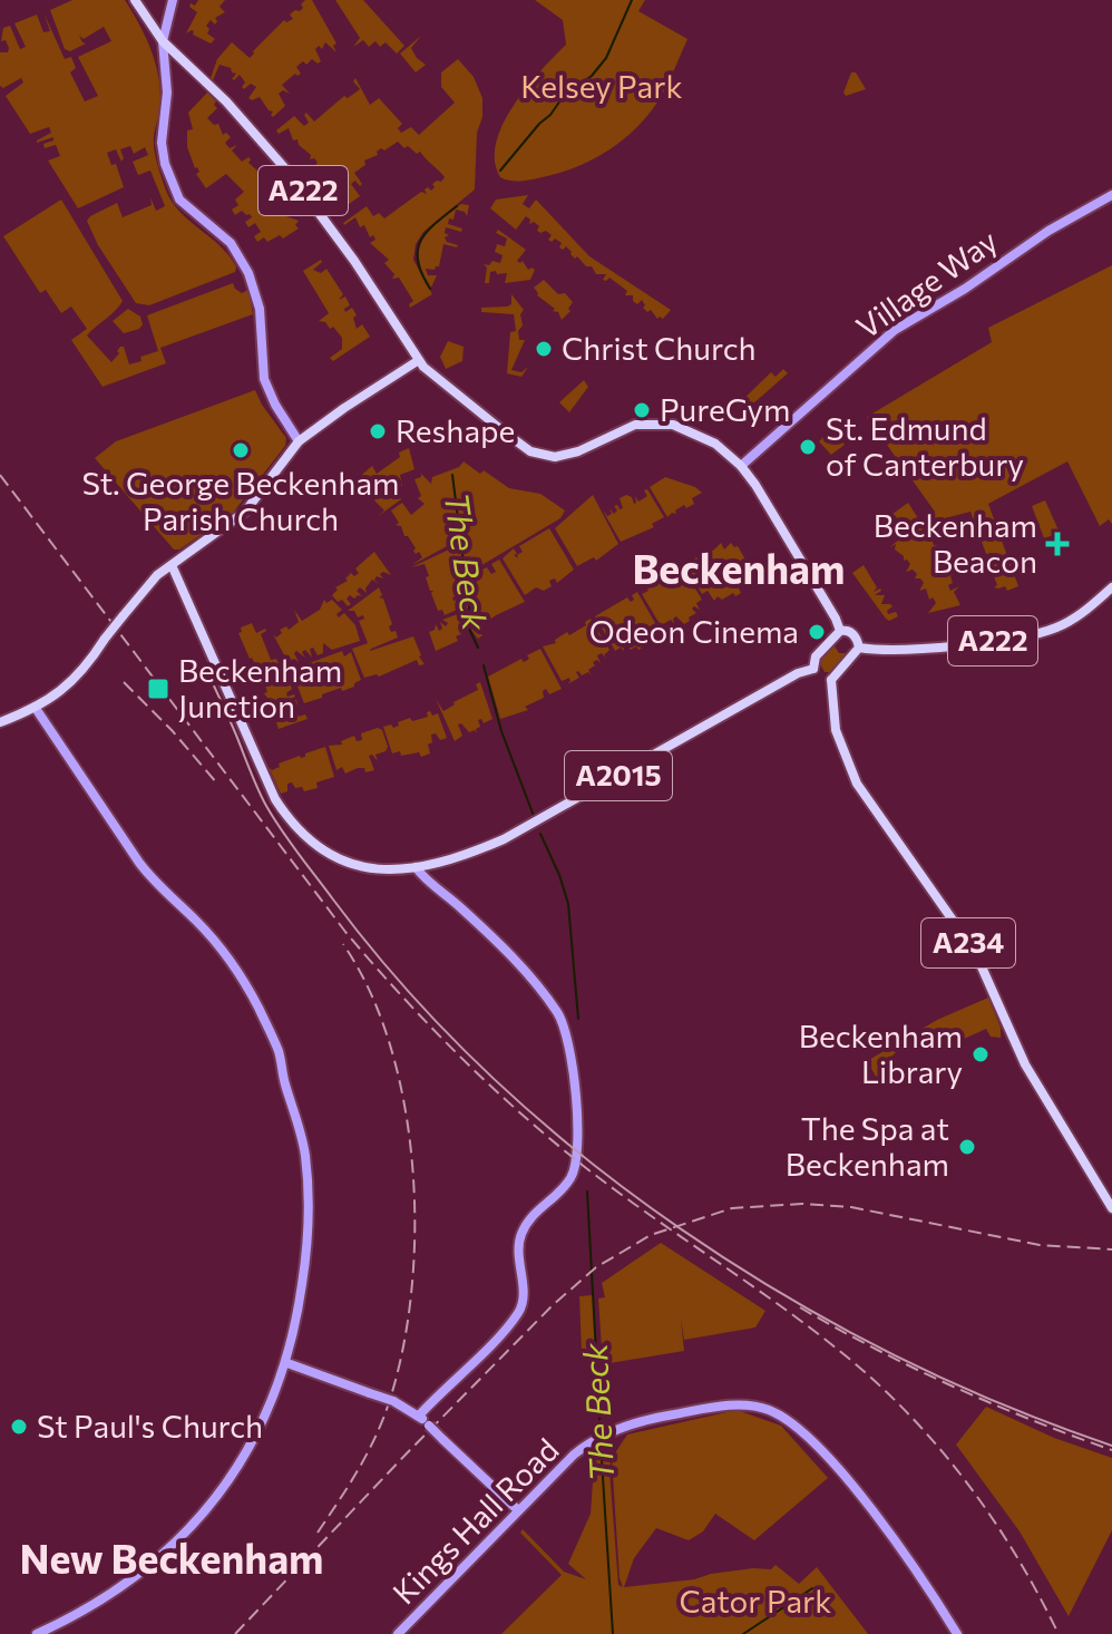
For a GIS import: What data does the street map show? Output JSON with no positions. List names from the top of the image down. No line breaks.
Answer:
{"streets":{"main road":["A222","A2015","A234"],"street":["Village Way","Kings Hall Road"]},"crossings":[["A222","Village Way"]],"districts":["Beckenham","New Beckenham"],"water":["The Beck"],"parks":["Kelsey Park","Cator Park"],"places":{"other":["Christ Church","PureGym","Reshape","St. Edmund of Canterbury","St. George Beckenham Parish Church","Odeon Cinema","Beckenham Library","The Spa at Beckenham","St Paul's Church"],"health":["Beckenham Beacon"],"transit":["Beckenham Junction"]}}
